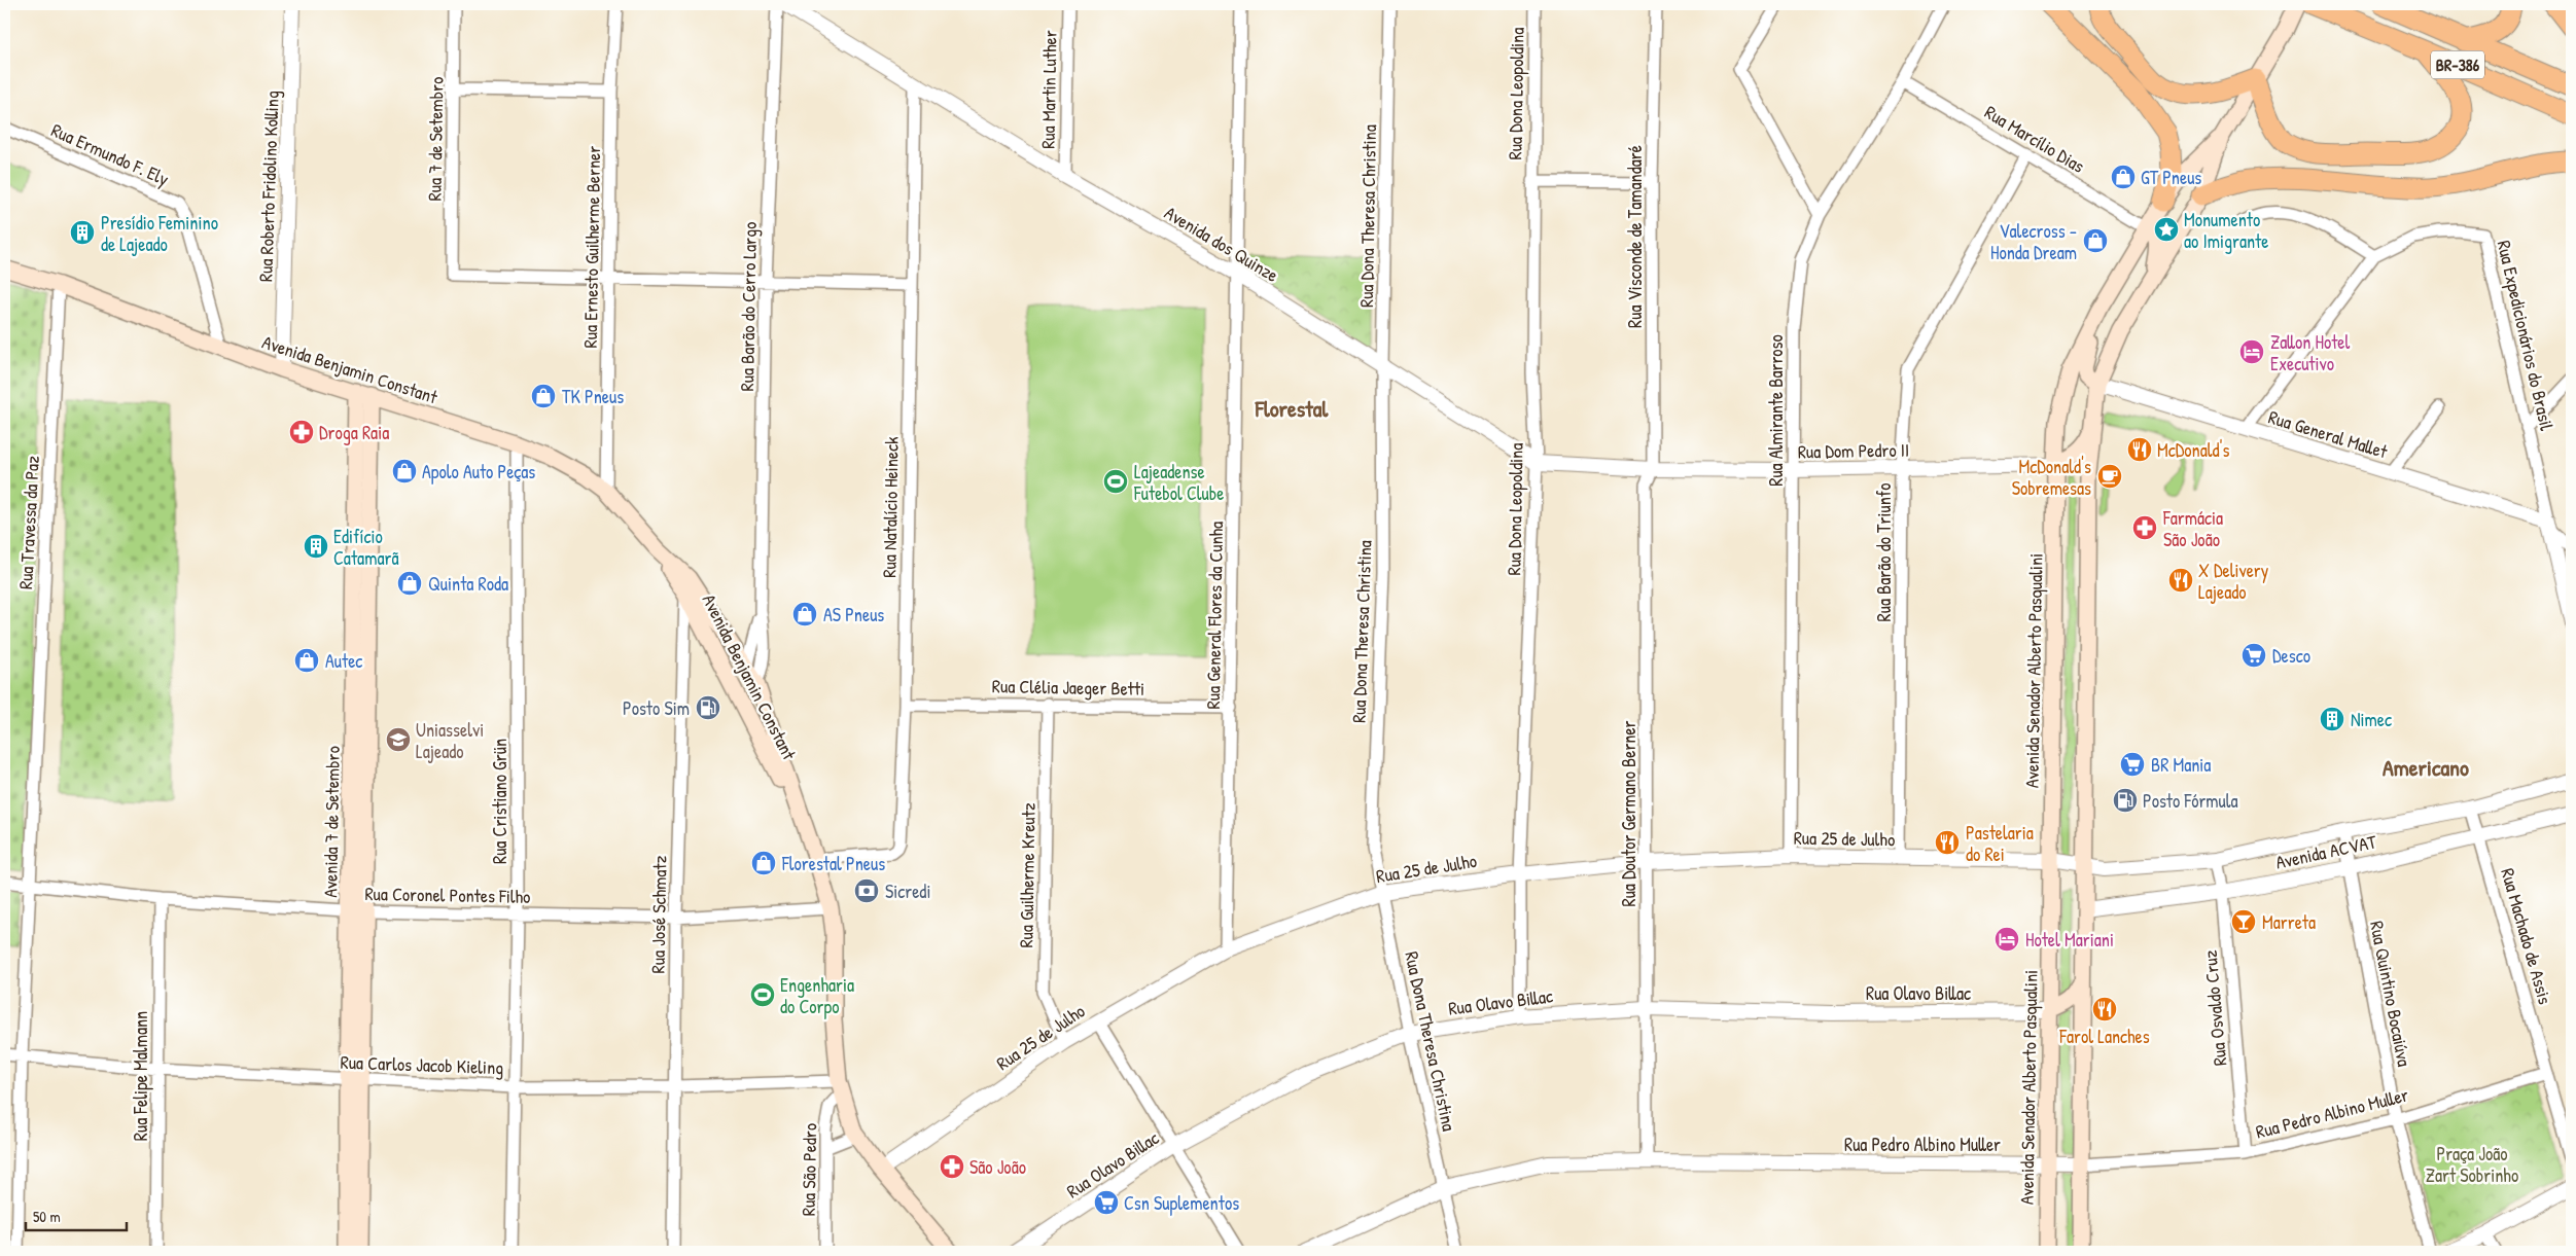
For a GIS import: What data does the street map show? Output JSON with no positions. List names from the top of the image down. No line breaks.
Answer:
{"streets":{"highway":["BR-386"],"main road":["Avenida Benjamin Constant","Avenida Senador Alberto Pasqualini","Avenida 7 de Setembro"],"street":["Rua Martin Luther","Rua Dona Leopoldina","Rua 7 de Setembro","Rua Marcílio Dias","Rua Ermundo F. Ely","Rua Roberto Fridolino Kolling","Rua Dona Theresa Christina","Rua Visconde de Tamandaré","Avenida dos Quinze","Rua Ernesto Guilherme Berner","Rua Barão do Cerro Largo","Rua Expedicionários do Brasil","Rua Almirante Barroso","Rua General Mallet","Rua Dom Pedro II","Rua Natalício Heineck","Rua Travessa da Paz","Rua Barão do Triunfo","Rua General Flores da Cunha","Rua Clélia Jaeger Betti","Rua Cristiano Grün","Rua Doutor Germano Berner","Rua 25 de Julho","Avenida ACVAT","Rua Guilherme Kreutz","Rua Coronel Pontes Filho","Rua José Schmatz","Rua Machado de Assis","Rua Olavo Billac","Rua Quintino Bocaiúva","Rua Osvaldo Cruz","Rua Carlos Jacob Kieling","Rua Felipe Malmann","Rua Pedro Albino Muller","Rua São Pedro"]},"crossings":[["Rua Martin Luther","Avenida dos Quinze"],["Rua Dona Leopoldina","Avenida dos Quinze"],["Rua Dona Leopoldina","Rua 25 de Julho"],["Rua Dona Leopoldina","Rua Olavo Billac"],["Rua 7 de Setembro","Rua Ernesto Guilherme Berner"],["Rua Marcílio Dias","Rua Almirante Barroso"],["Rua Marcílio Dias","Rua Barão do Triunfo"],["Rua Marcílio Dias","Avenida Senador Alberto Pasqualini"],["Rua Ermundo F. Ely","Avenida Benjamin Constant"],["Rua Roberto Fridolino Kolling","Avenida Benjamin Constant"],["Rua Dona Theresa Christina","Avenida dos Quinze"],["Rua Dona Theresa Christina","Rua 25 de Julho"],["Rua Dona Theresa Christina","Rua Olavo Billac"],["Rua Dona Theresa Christina","Rua Pedro Albino Muller"],["Rua Visconde de Tamandaré","Avenida dos Quinze"],["Rua Visconde de Tamandaré","Rua Dom Pedro II"],["Rua Visconde de Tamandaré","Rua Doutor Germano Berner"],["Avenida dos Quinze","Rua Dom Pedro II"],["Avenida dos Quinze","Rua Natalício Heineck"],["Avenida dos Quinze","Rua General Flores da Cunha"],["Avenida dos Quinze","Rua Doutor Germano Berner"],["Rua Ernesto Guilherme Berner","Avenida Benjamin Constant"],["Rua Barão do Cerro Largo","Avenida Benjamin Constant"],["Rua Expedicionários do Brasil","Rua General Mallet"],["Avenida Benjamin Constant","Rua Natalício Heineck"],["Avenida Benjamin Constant","Rua Travessa da Paz"],["Avenida Benjamin Constant","Rua Cristiano Grün"],["Avenida Benjamin Constant","Avenida 7 de Setembro"],["Avenida Benjamin Constant","Rua 25 de Julho"],["Avenida Benjamin Constant","Rua Coronel Pontes Filho"],["Avenida Benjamin Constant","Rua José Schmatz"],["Avenida Benjamin Constant","Rua Carlos Jacob Kieling"],["Avenida Benjamin Constant","Rua São Pedro"],["Rua Almirante Barroso","Rua Dom Pedro II"],["Rua Almirante Barroso","Rua 25 de Julho"],["Rua General Mallet","Avenida Senador Alberto Pasqualini"],["Rua Dom Pedro II","Rua Barão do Triunfo"],["Rua Dom Pedro II","Avenida Senador Alberto Pasqualini"],["Rua Dom Pedro II","Rua Doutor Germano Berner"],["Rua Natalício Heineck","Rua Clélia Jaeger Betti"],["Rua Travessa da Paz","Rua Coronel Pontes Filho"],["Rua Travessa da Paz","Rua Carlos Jacob Kieling"],["Rua Barão do Triunfo","Rua 25 de Julho"],["Rua General Flores da Cunha","Rua Clélia Jaeger Betti"],["Rua General Flores da Cunha","Rua 25 de Julho"],["Avenida Senador Alberto Pasqualini","Rua 25 de Julho"],["Avenida Senador Alberto Pasqualini","Avenida ACVAT"],["Avenida Senador Alberto Pasqualini","Rua Olavo Billac"],["Avenida Senador Alberto Pasqualini","Rua Pedro Albino Muller"],["Rua Clélia Jaeger Betti","Rua Guilherme Kreutz"],["Rua Cristiano Grün","Rua Coronel Pontes Filho"],["Rua Cristiano Grün","Rua Carlos Jacob Kieling"],["Rua Doutor Germano Berner","Rua 25 de Julho"],["Rua Doutor Germano Berner","Rua Olavo Billac"],["Rua Doutor Germano Berner","Rua Pedro Albino Muller"],["Avenida 7 de Setembro","Rua Coronel Pontes Filho"],["Avenida 7 de Setembro","Rua Carlos Jacob Kieling"],["Rua 25 de Julho","Avenida ACVAT"],["Rua 25 de Julho","Rua Guilherme Kreutz"],["Avenida ACVAT","Rua Machado de Assis"],["Avenida ACVAT","Rua Quintino Bocaiúva"],["Avenida ACVAT","Rua Osvaldo Cruz"],["Rua Coronel Pontes Filho","Rua José Schmatz"],["Rua Coronel Pontes Filho","Rua Felipe Malmann"],["Rua José Schmatz","Rua Carlos Jacob Kieling"],["Rua Machado de Assis","Rua Pedro Albino Muller"],["Rua Quintino Bocaiúva","Rua Pedro Albino Muller"],["Rua Osvaldo Cruz","Rua Pedro Albino Muller"],["Rua Carlos Jacob Kieling","Rua Felipe Malmann"],["Rua Carlos Jacob Kieling","Rua São Pedro"]],"districts":["Florestal","Americano"],"parks":["Praça João Zart Sobrinho"],"places":{"shop":["GT Pneus","Valecross - Honda Dream","TK Pneus","Apolo Auto Peças","Quinta Roda","AS Pneus","Autec","Florestal Pneus"],"place":["Monumento ao Imigrante"],"building":["Presídio Feminino de Lajeado","Edifício Catamarã","Nimec"],"hotel":["Zallon Hotel Executivo","Hotel Mariani"],"pharmacy":["Droga Raia","Farmácia São João","São João"],"restaurant":["McDonald's","X Delivery Lajeado","Pastelaria do Rei","Farol Lanches"],"cafe":["McDonald's Sobremesas"],"sports":["Lajeadense Futebol Clube","Engenharia do Corpo"],"supermarket":["Desco","BR Mania","Csn Suplementos"],"fuel station":["Posto Sim","Posto Fórmula"],"school or university":["Uniasselvi Lajeado"],"bank":["Sicredi"],"bar":["Marreta"]},"scale_bar":"50 m"}
